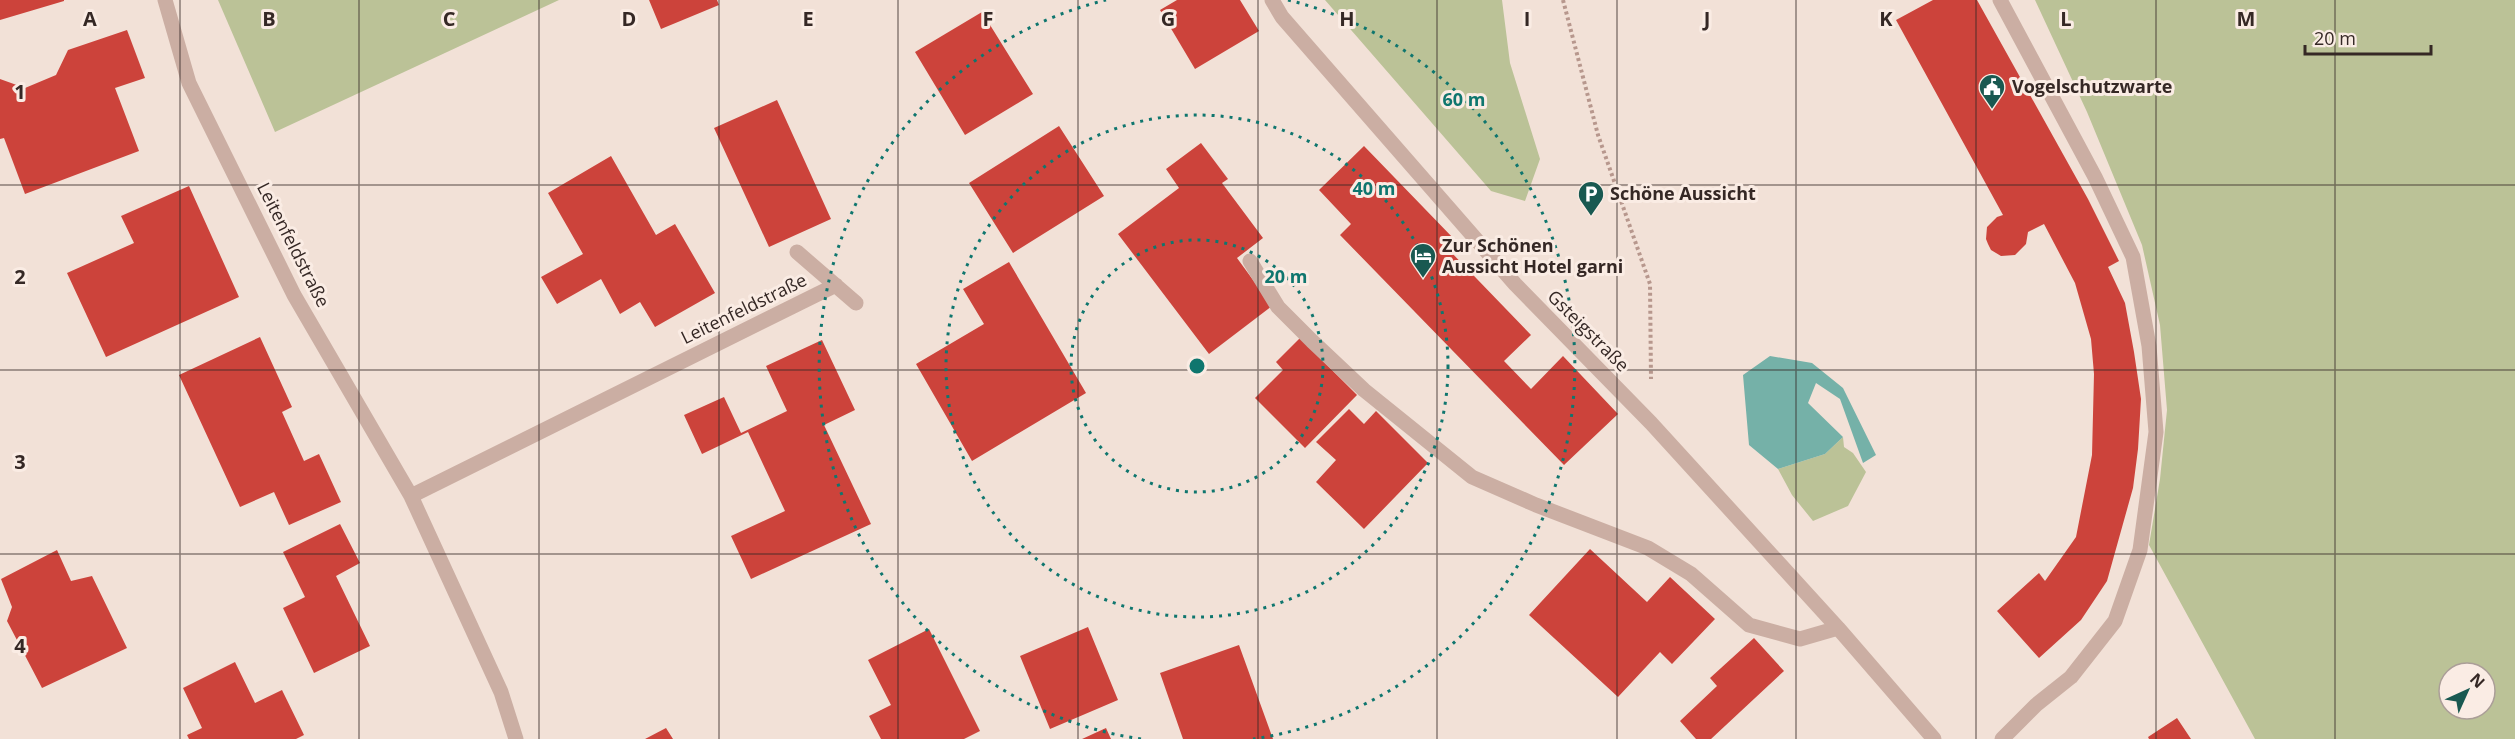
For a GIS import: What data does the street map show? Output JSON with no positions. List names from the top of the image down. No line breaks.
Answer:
{"streets":{"street":["Leitenfeldstraße","Gsteigstraße"]},"places":{"public building":["Vogelschutzwarte"],"parking":["Schöne Aussicht"],"hotel":["Zur Schönen Aussicht Hotel garni"]},"scale_bar":"20 m","north":"top right","grid":{"columns":["A","B","C","D","E","F","G","H","I","J","K","L","M"],"rows":["1","2","3","4"]},"rings":["60 m","40 m","20 m"]}
